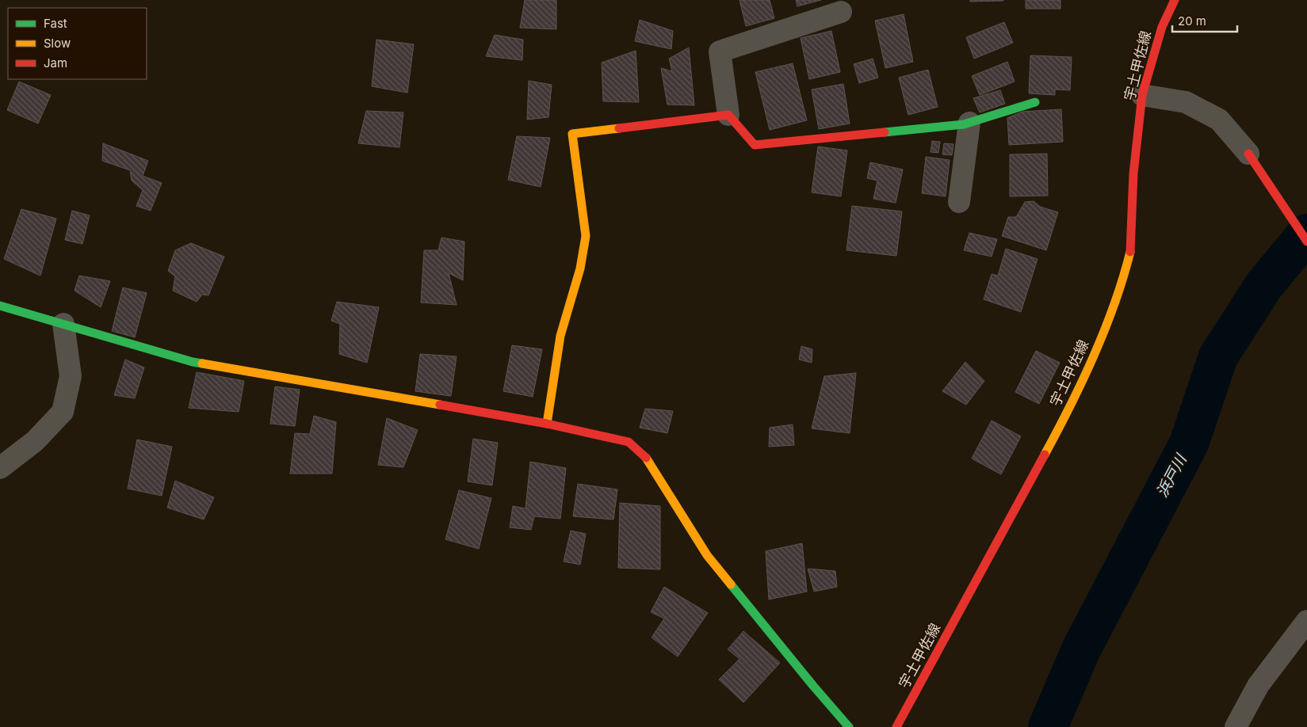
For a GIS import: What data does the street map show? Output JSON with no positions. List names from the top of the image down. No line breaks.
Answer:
{"streets":{"street":["宇土甲佐線"]},"water":["浜戸川"],"legend":["Fast","Slow","Jam"],"scale_bar":"20 m"}
